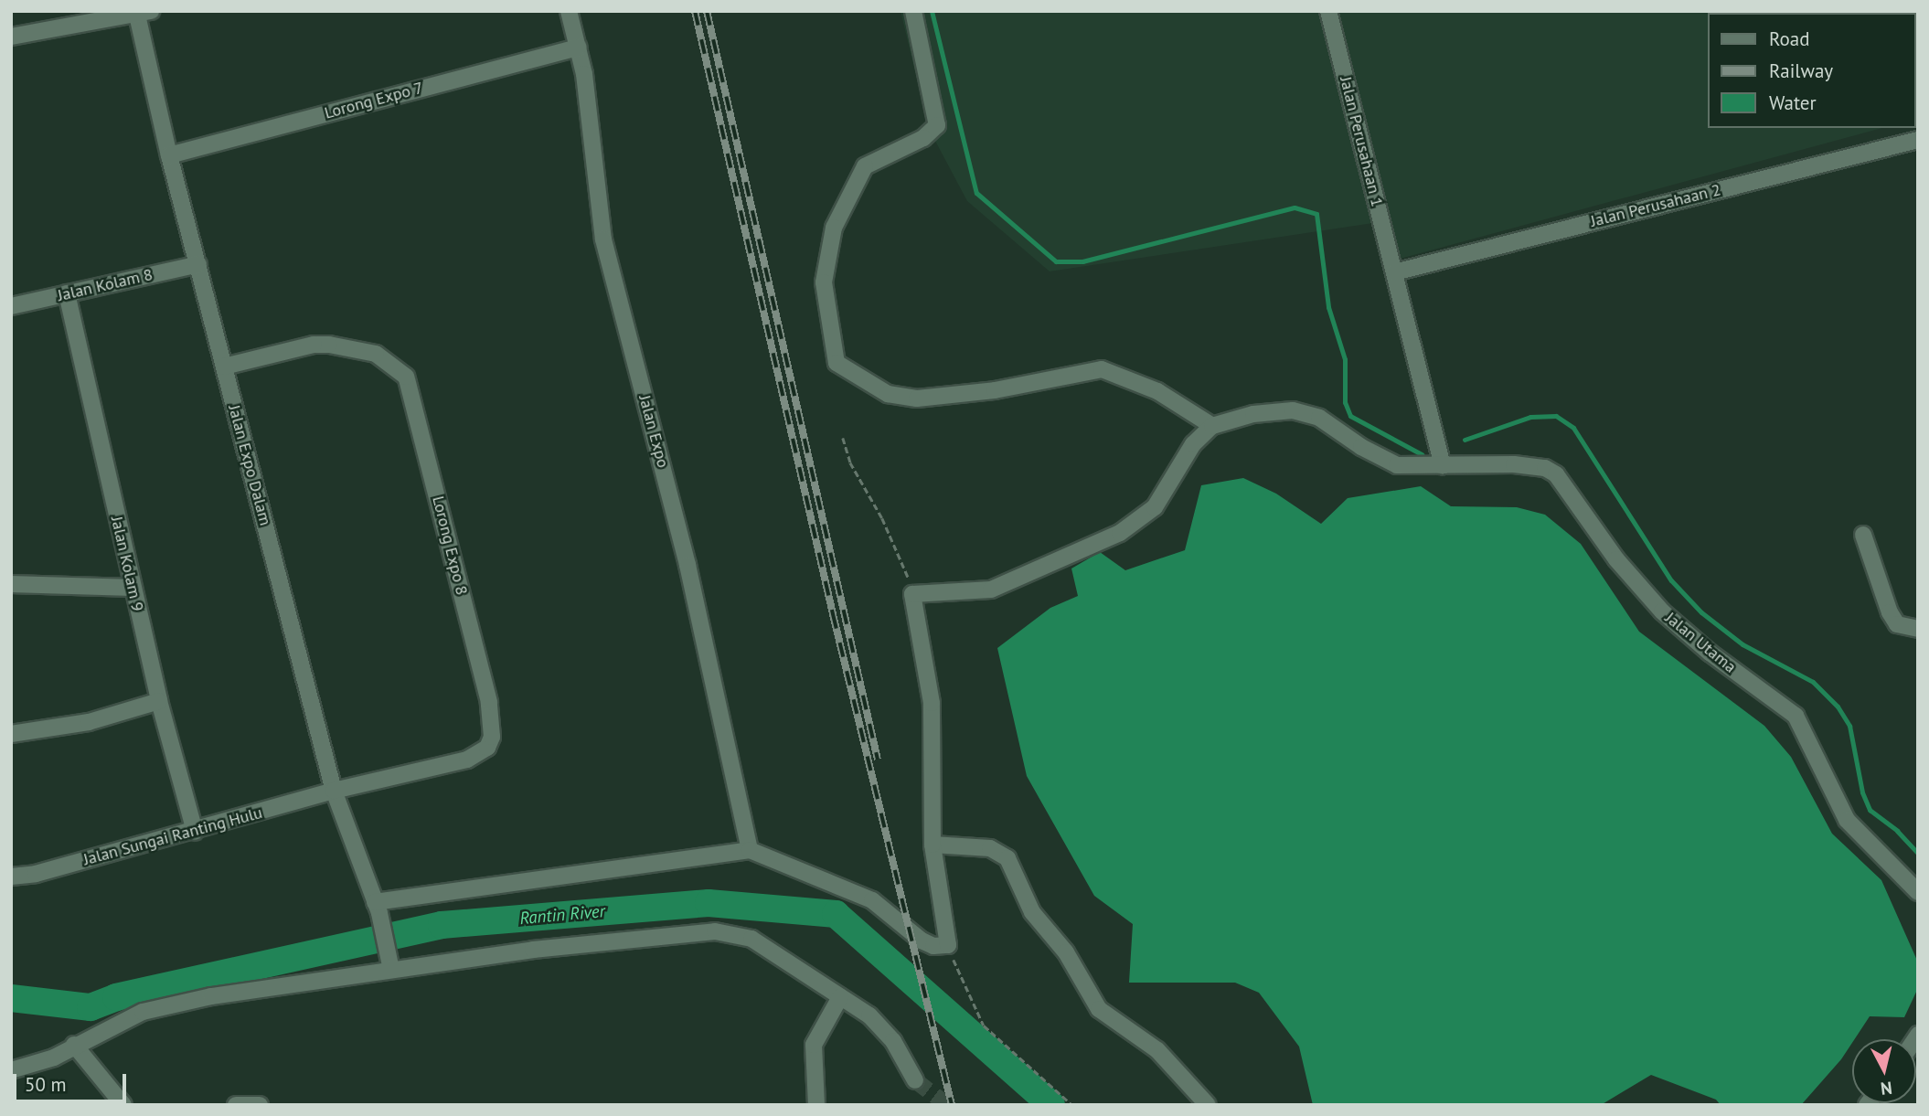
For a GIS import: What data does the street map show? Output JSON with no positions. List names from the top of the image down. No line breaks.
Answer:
{"streets":{"street":["Lorong Expo 7","Jalan Perusahaan 1","Jalan Perusahaan 2","Jalan Kolam 8","Jalan Expo","Jalan Expo Dalam","Lorong Expo 8","Jalan Kolam 9","Jalan Utama","Jalan Sungai Ranting Hulu"]},"crossings":[["Lorong Expo 7","Jalan Expo"],["Lorong Expo 7","Jalan Expo Dalam"],["Jalan Perusahaan 1","Jalan Perusahaan 2"],["Jalan Perusahaan 1","Jalan Utama"],["Jalan Kolam 8","Jalan Expo Dalam"],["Jalan Kolam 8","Jalan Kolam 9"],["Jalan Expo Dalam","Lorong Expo 8"],["Jalan Expo Dalam","Jalan Sungai Ranting Hulu"],["Lorong Expo 8","Jalan Sungai Ranting Hulu"],["Jalan Kolam 9","Jalan Sungai Ranting Hulu"]],"water":["Rantin River"],"legend":["Road","Railway","Water"],"scale_bar":"50 m","north":"bottom"}
